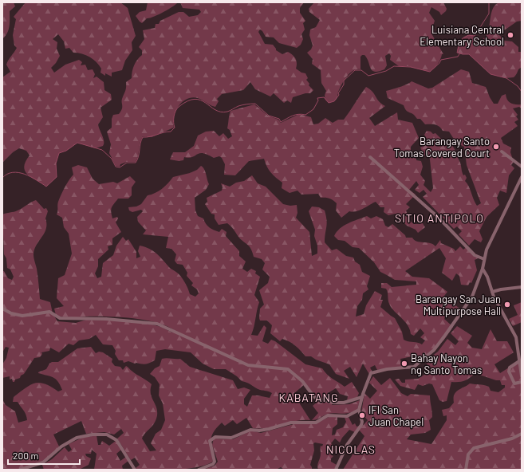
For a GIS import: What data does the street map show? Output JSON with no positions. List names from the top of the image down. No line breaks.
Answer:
{"districts":["SITIO ANTIPOLO","KABATANG","NICOLAS"],"places":["Luisiana Central Elementary School","Barangay Santo Tomas Covered Court","Barangay San Juan Multipurpose Hall","Bahay Nayon ng Santo Tomas","IFI San Juan Chapel"],"scale_bar":"200 m"}
